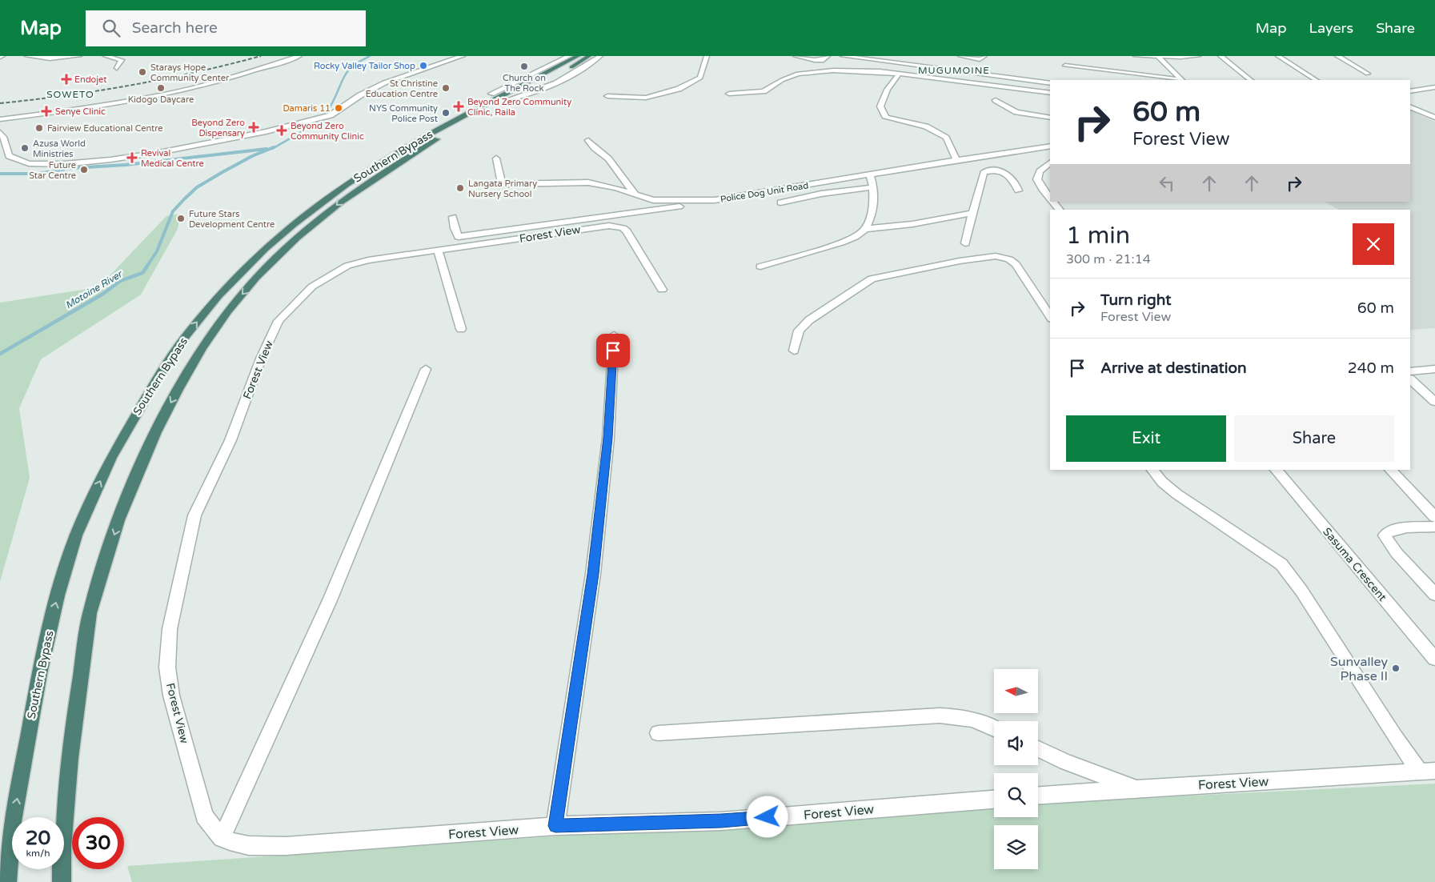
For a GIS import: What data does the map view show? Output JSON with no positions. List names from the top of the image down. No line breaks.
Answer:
{"streets":{"highway":["Southern Bypass"],"street":["Police Dog Unit Road","Forest View","Sasuma Crescent"]},"districts":["MUGUMOINE","SOWETO"],"water":["Motoine River"],"places":{"other":["Rocky Valley Tailor Shop","Church on The Rock","Starays Hope Community Center","Kidogo Daycare","St Christine Education Centre","Damaris 11","NYS Community Police Post","Fairview Educational Centre","Azusa World Ministries","Future Star Centre","Langata Primary Nursery School","Future Stars Development Centre","Sunvalley Phase II"],"health":["Endojet","Beyond Zero Community Clinic, Raila","Senye Clinic","Beyond Zero Dispensary","Beyond Zero Community Clinic","Revival Medical Centre"]},"north":"left","page":{"header":"Map","search":"Search here","nav":["Map","Layers","Share"],"turn":["60 m","Forest View"],"heading":["1 min","300 m · 21:14"],"list":[{"name":"Turn right","note":"Forest View","value":"60 m"},{"name":"Arrive at destination","value":"240 m"}],"buttons":["Exit","Share"],"speed":"20 km/h","limit":"30"}}
